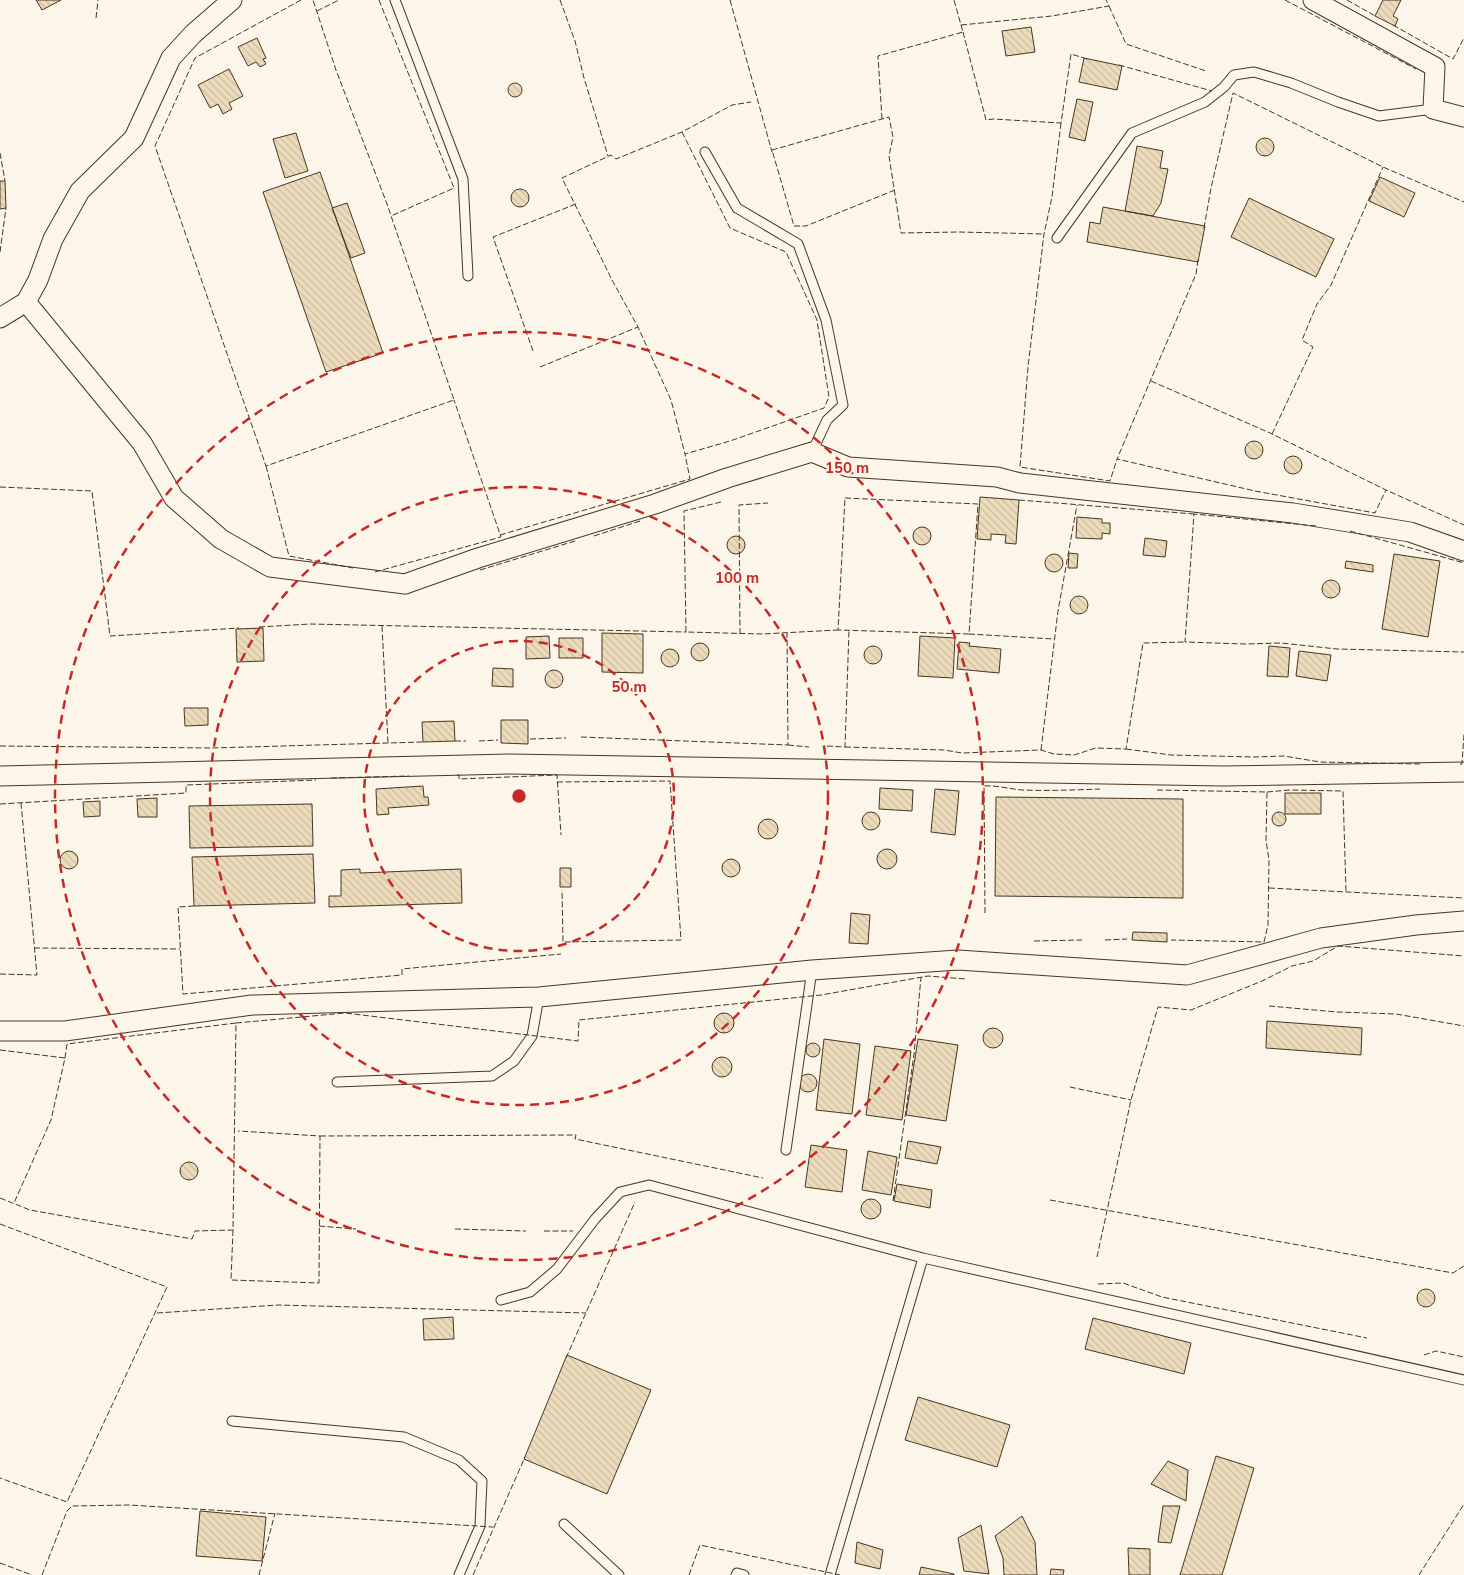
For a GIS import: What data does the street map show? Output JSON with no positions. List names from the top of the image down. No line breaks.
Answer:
{"rings":["150 m","100 m","50 m"]}
